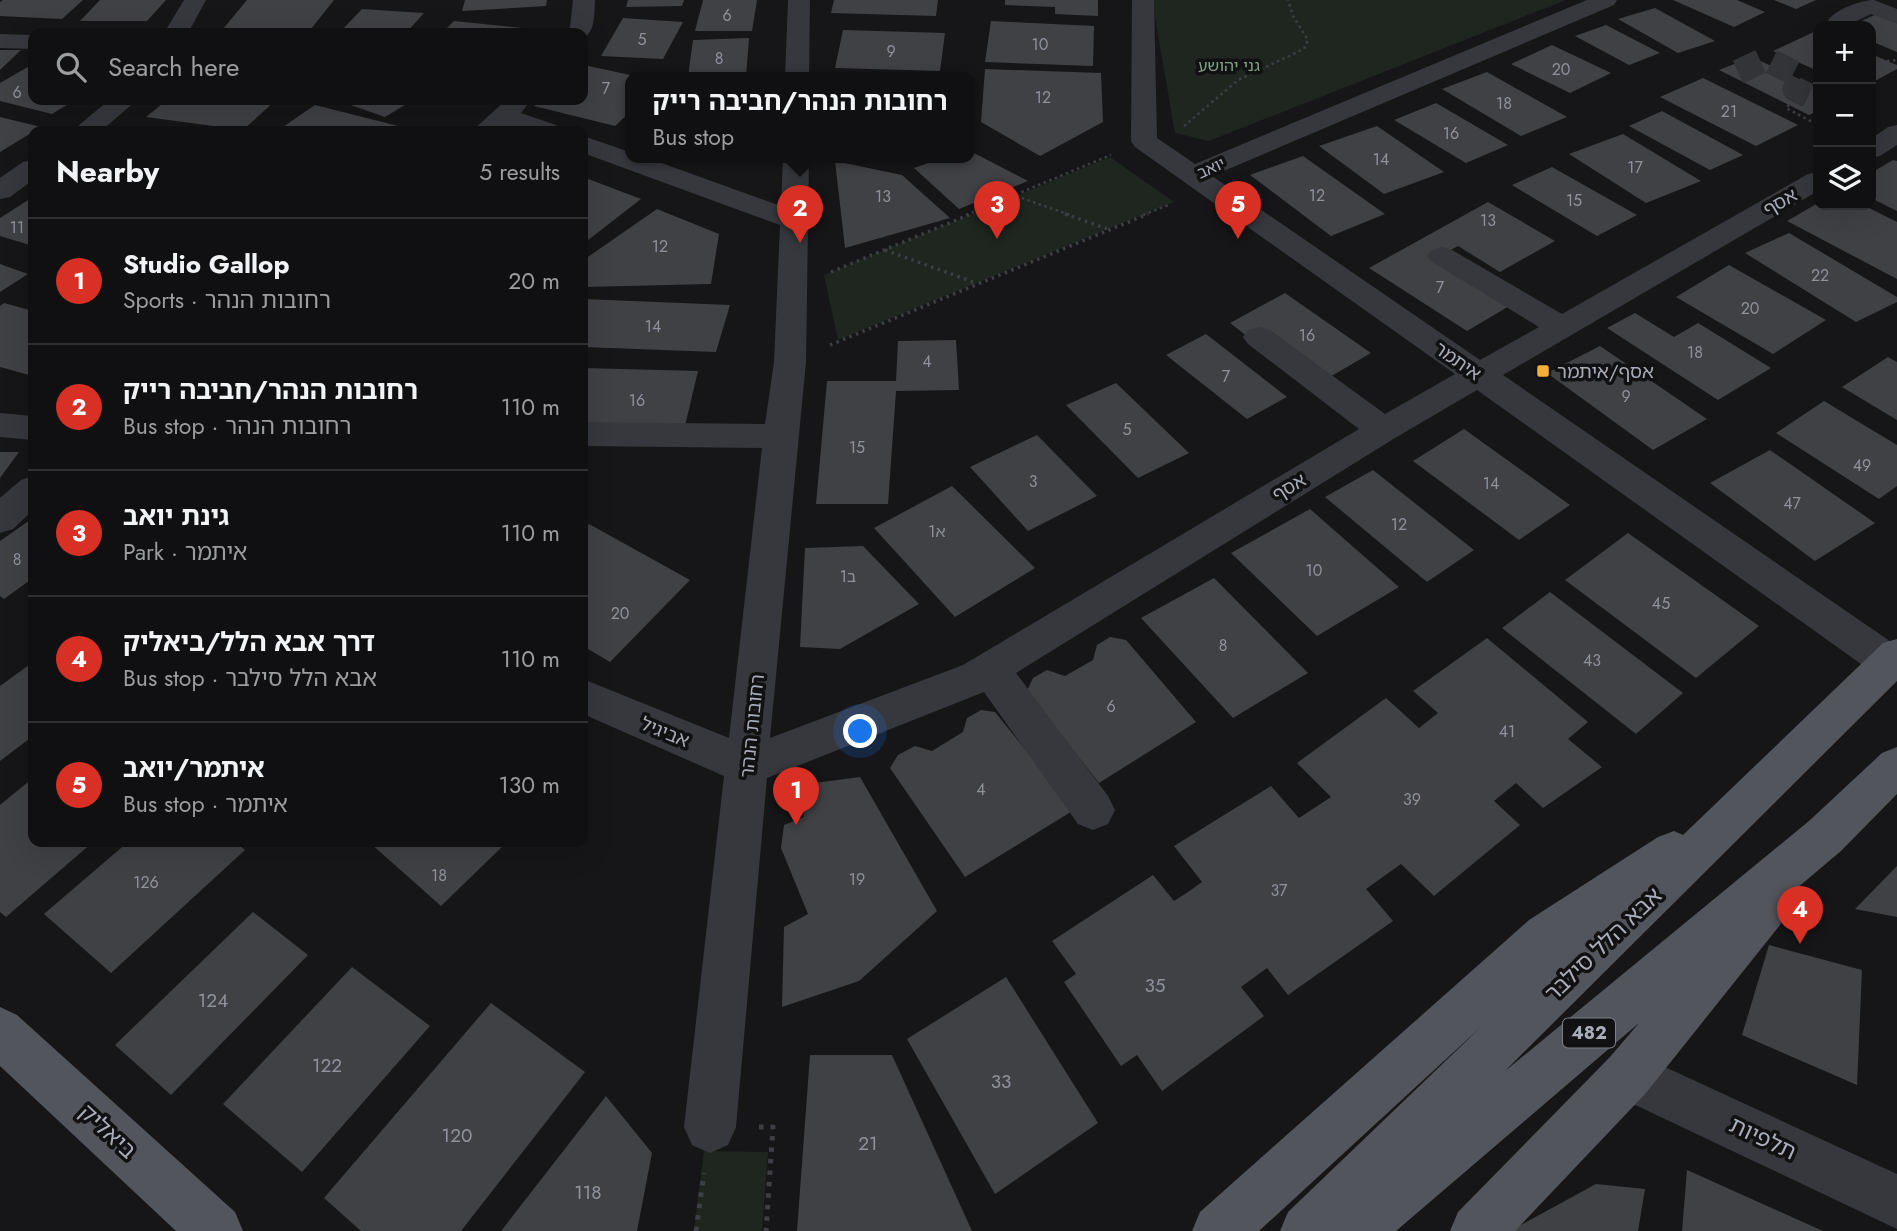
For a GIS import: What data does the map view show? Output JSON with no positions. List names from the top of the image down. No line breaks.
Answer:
{"streets":{"main road":["אבא הלל סילבר","482","ביאליק"],"street":["יואב","אסף","איתמר","רחובות הנהר","אביגיל","תלפיות"]},"crossings":[["יואב","איתמר"],["יואב","רחובות הנהר"],["אסף","איתמר"],["אסף","רחובות הנהר"],["אסף","אביגיל"],["איתמר","אבא הלל סילבר"],["רחובות הנהר","אביגיל"]],"parks":["גני יהושע"],"places":{"transit":["אסף/איתמר"]},"house_numbers":["6","5","10","9","8","20","7","6","12","18","21","16","14","17","12","13","15","13","11","12","22","7","20","14","16","18","4","7","9","16","5","15","49","3","14","47","12","1א","8","10","1ב","45","20","8","43","6","41","4","39","18","19","126","37","35","124","122","33","120","21","118"],"page":{"map_buttons":["+","−"],"search":"Search here","popup":["רחובות הנהר/חביבה רייק","Bus stop"],"heading":["Nearby","5 results"],"pins":["3","5","2","1","4"],"list":[{"mark":"1","name":"Studio Gallop","note":"Sports · רחובות הנהר","value":"20 m"},{"mark":"2","name":"רחובות הנהר/חביבה רייק","note":"Bus stop · רחובות הנהר","value":"110 m"},{"mark":"3","name":"גינת יואב","note":"Park · איתמר","value":"110 m"},{"mark":"4","name":"דרך אבא הלל/ביאליק","note":"Bus stop · אבא הלל סילבר","value":"110 m"},{"mark":"5","name":"איתמר/יואב","note":"Bus stop · איתמר","value":"130 m"}]}}
